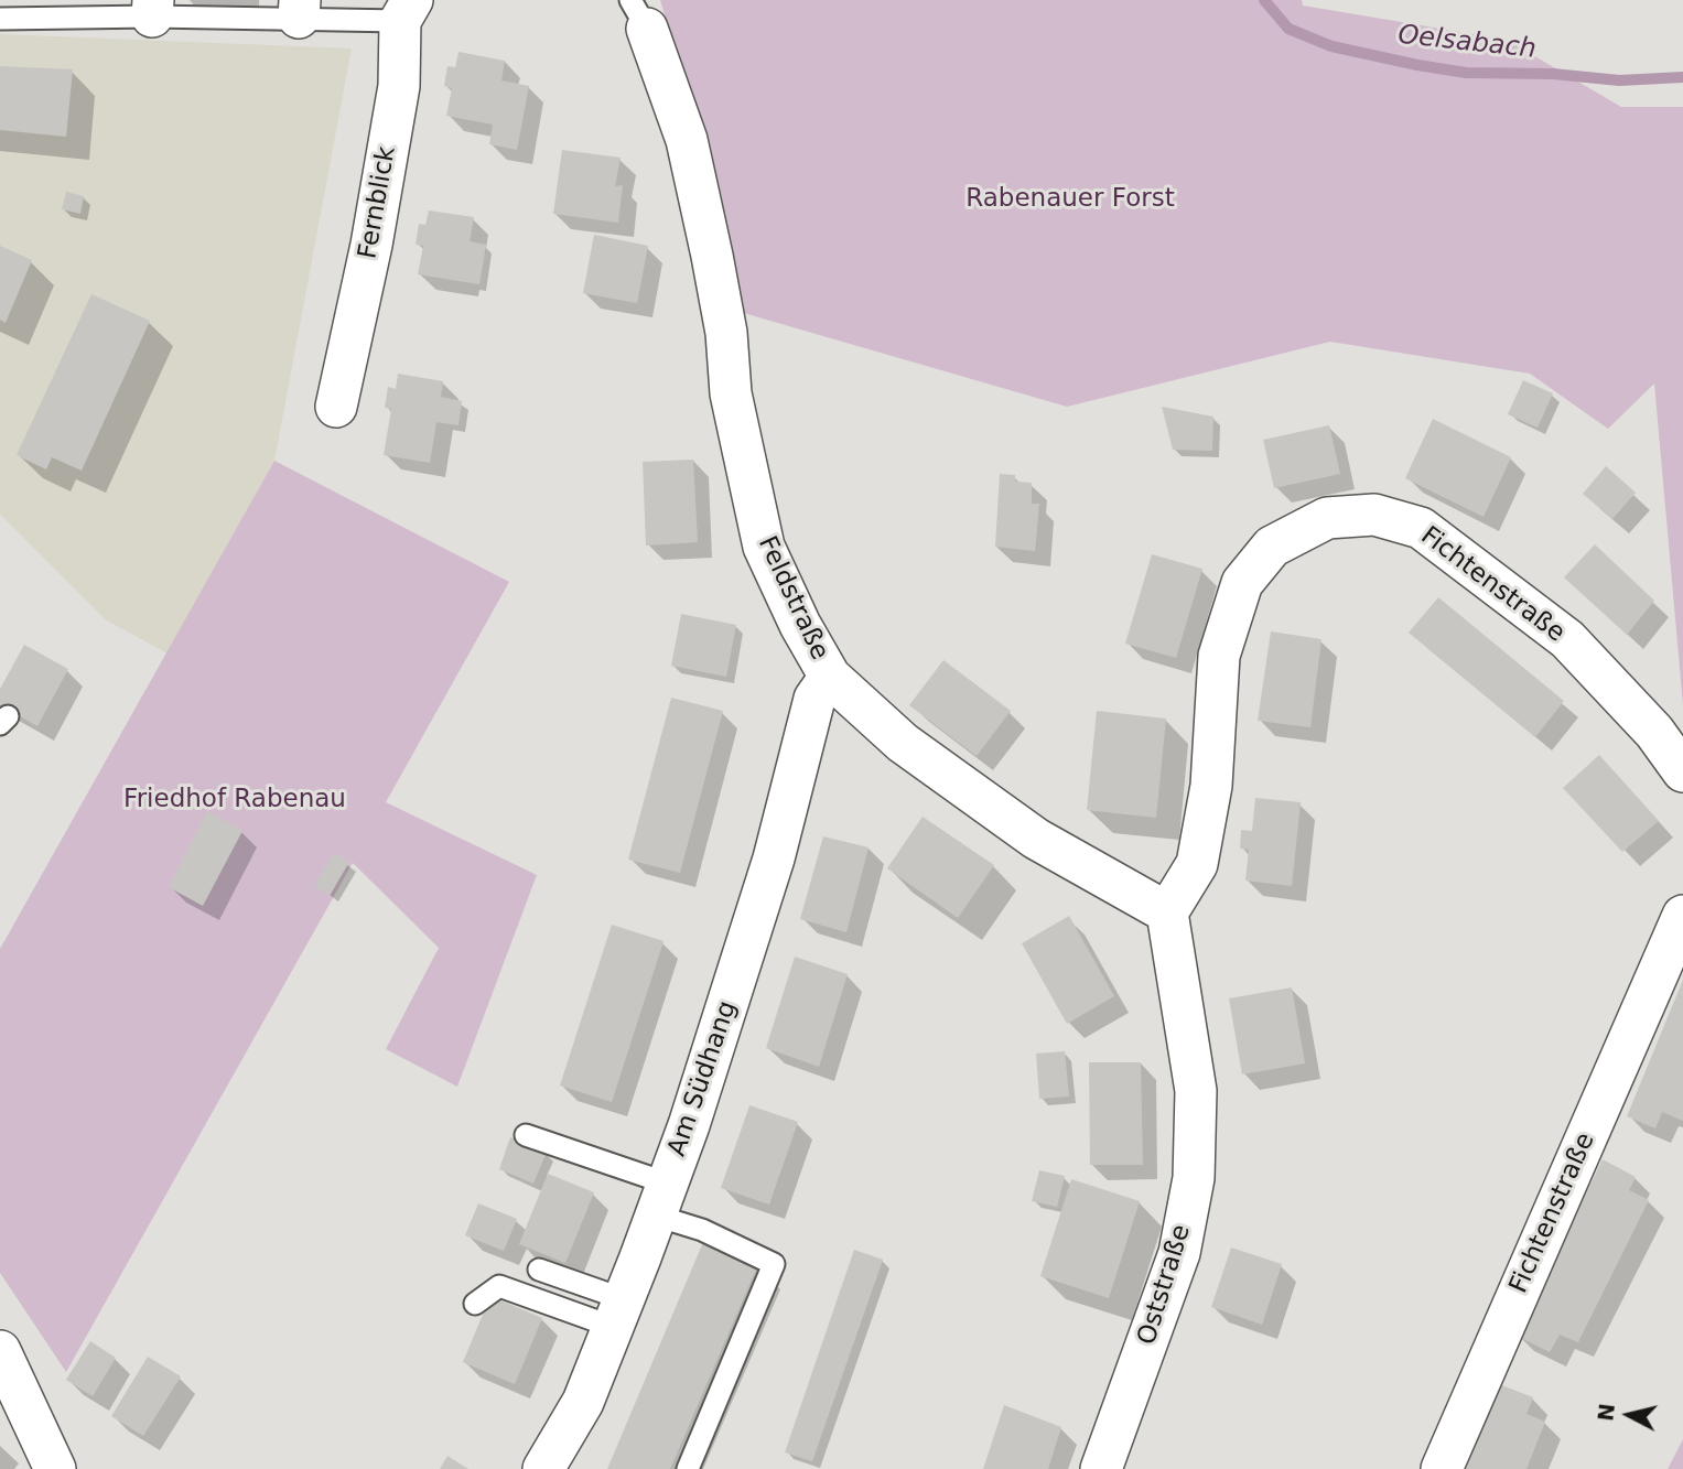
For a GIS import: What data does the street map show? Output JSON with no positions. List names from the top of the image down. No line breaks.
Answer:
{"streets":{"street":["Fernblick","Fichtenstraße","Feldstraße","Am Südhang","Oststraße"]},"crossings":[["Fichtenstraße","Feldstraße"],["Fichtenstraße","Oststraße"],["Feldstraße","Am Südhang"],["Feldstraße","Oststraße"]],"water":["Oelsabach"],"parks":["Rabenauer Forst","Friedhof Rabenau"],"north":"left"}
